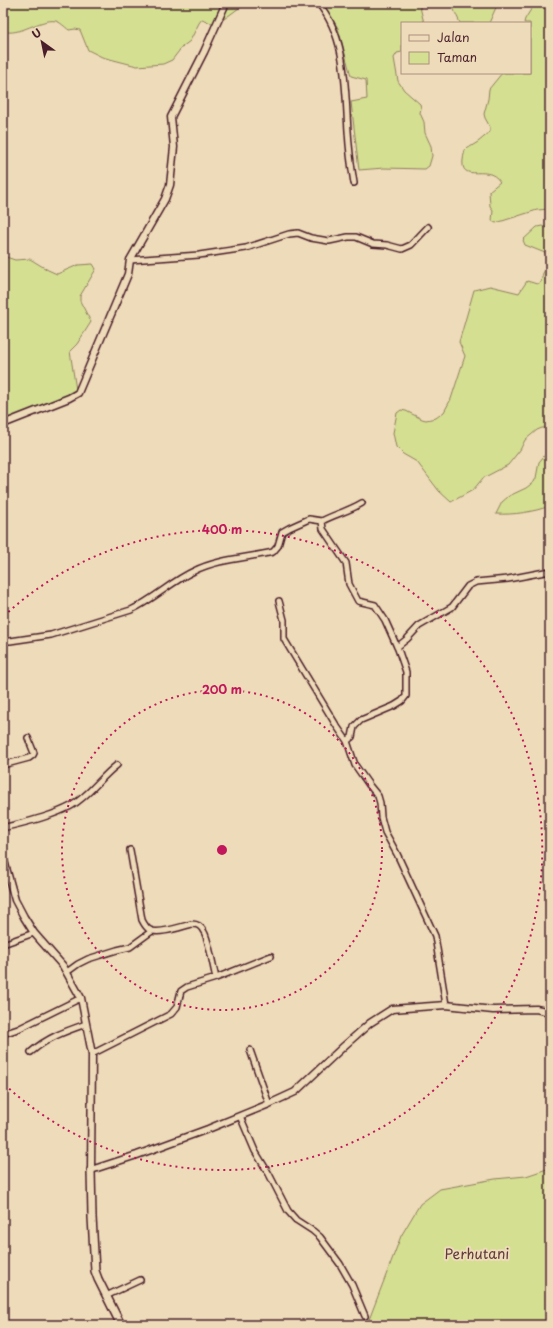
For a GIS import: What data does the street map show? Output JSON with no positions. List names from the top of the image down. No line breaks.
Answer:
{"parks":["Perhutani"],"legend":["Jalan","Taman"],"north":"top left","rings":["400 m","200 m"]}
